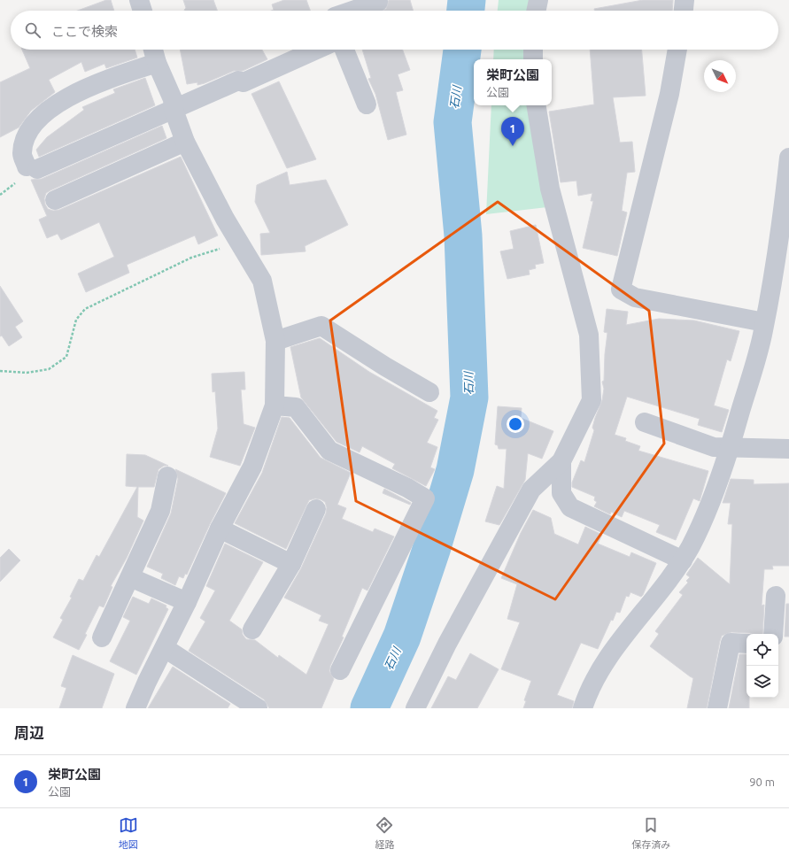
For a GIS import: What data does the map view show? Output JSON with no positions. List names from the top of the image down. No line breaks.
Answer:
{"water":["石川"],"north":"bottom right","page":{"search":"ここで検索","popup":["栄町公園","公園"],"pins":"1","heading":"周辺","list":[{"mark":"1","name":"栄町公園","note":"公園","value":"90 m"}],"nav":["地図","経路","保存済み"]}}
